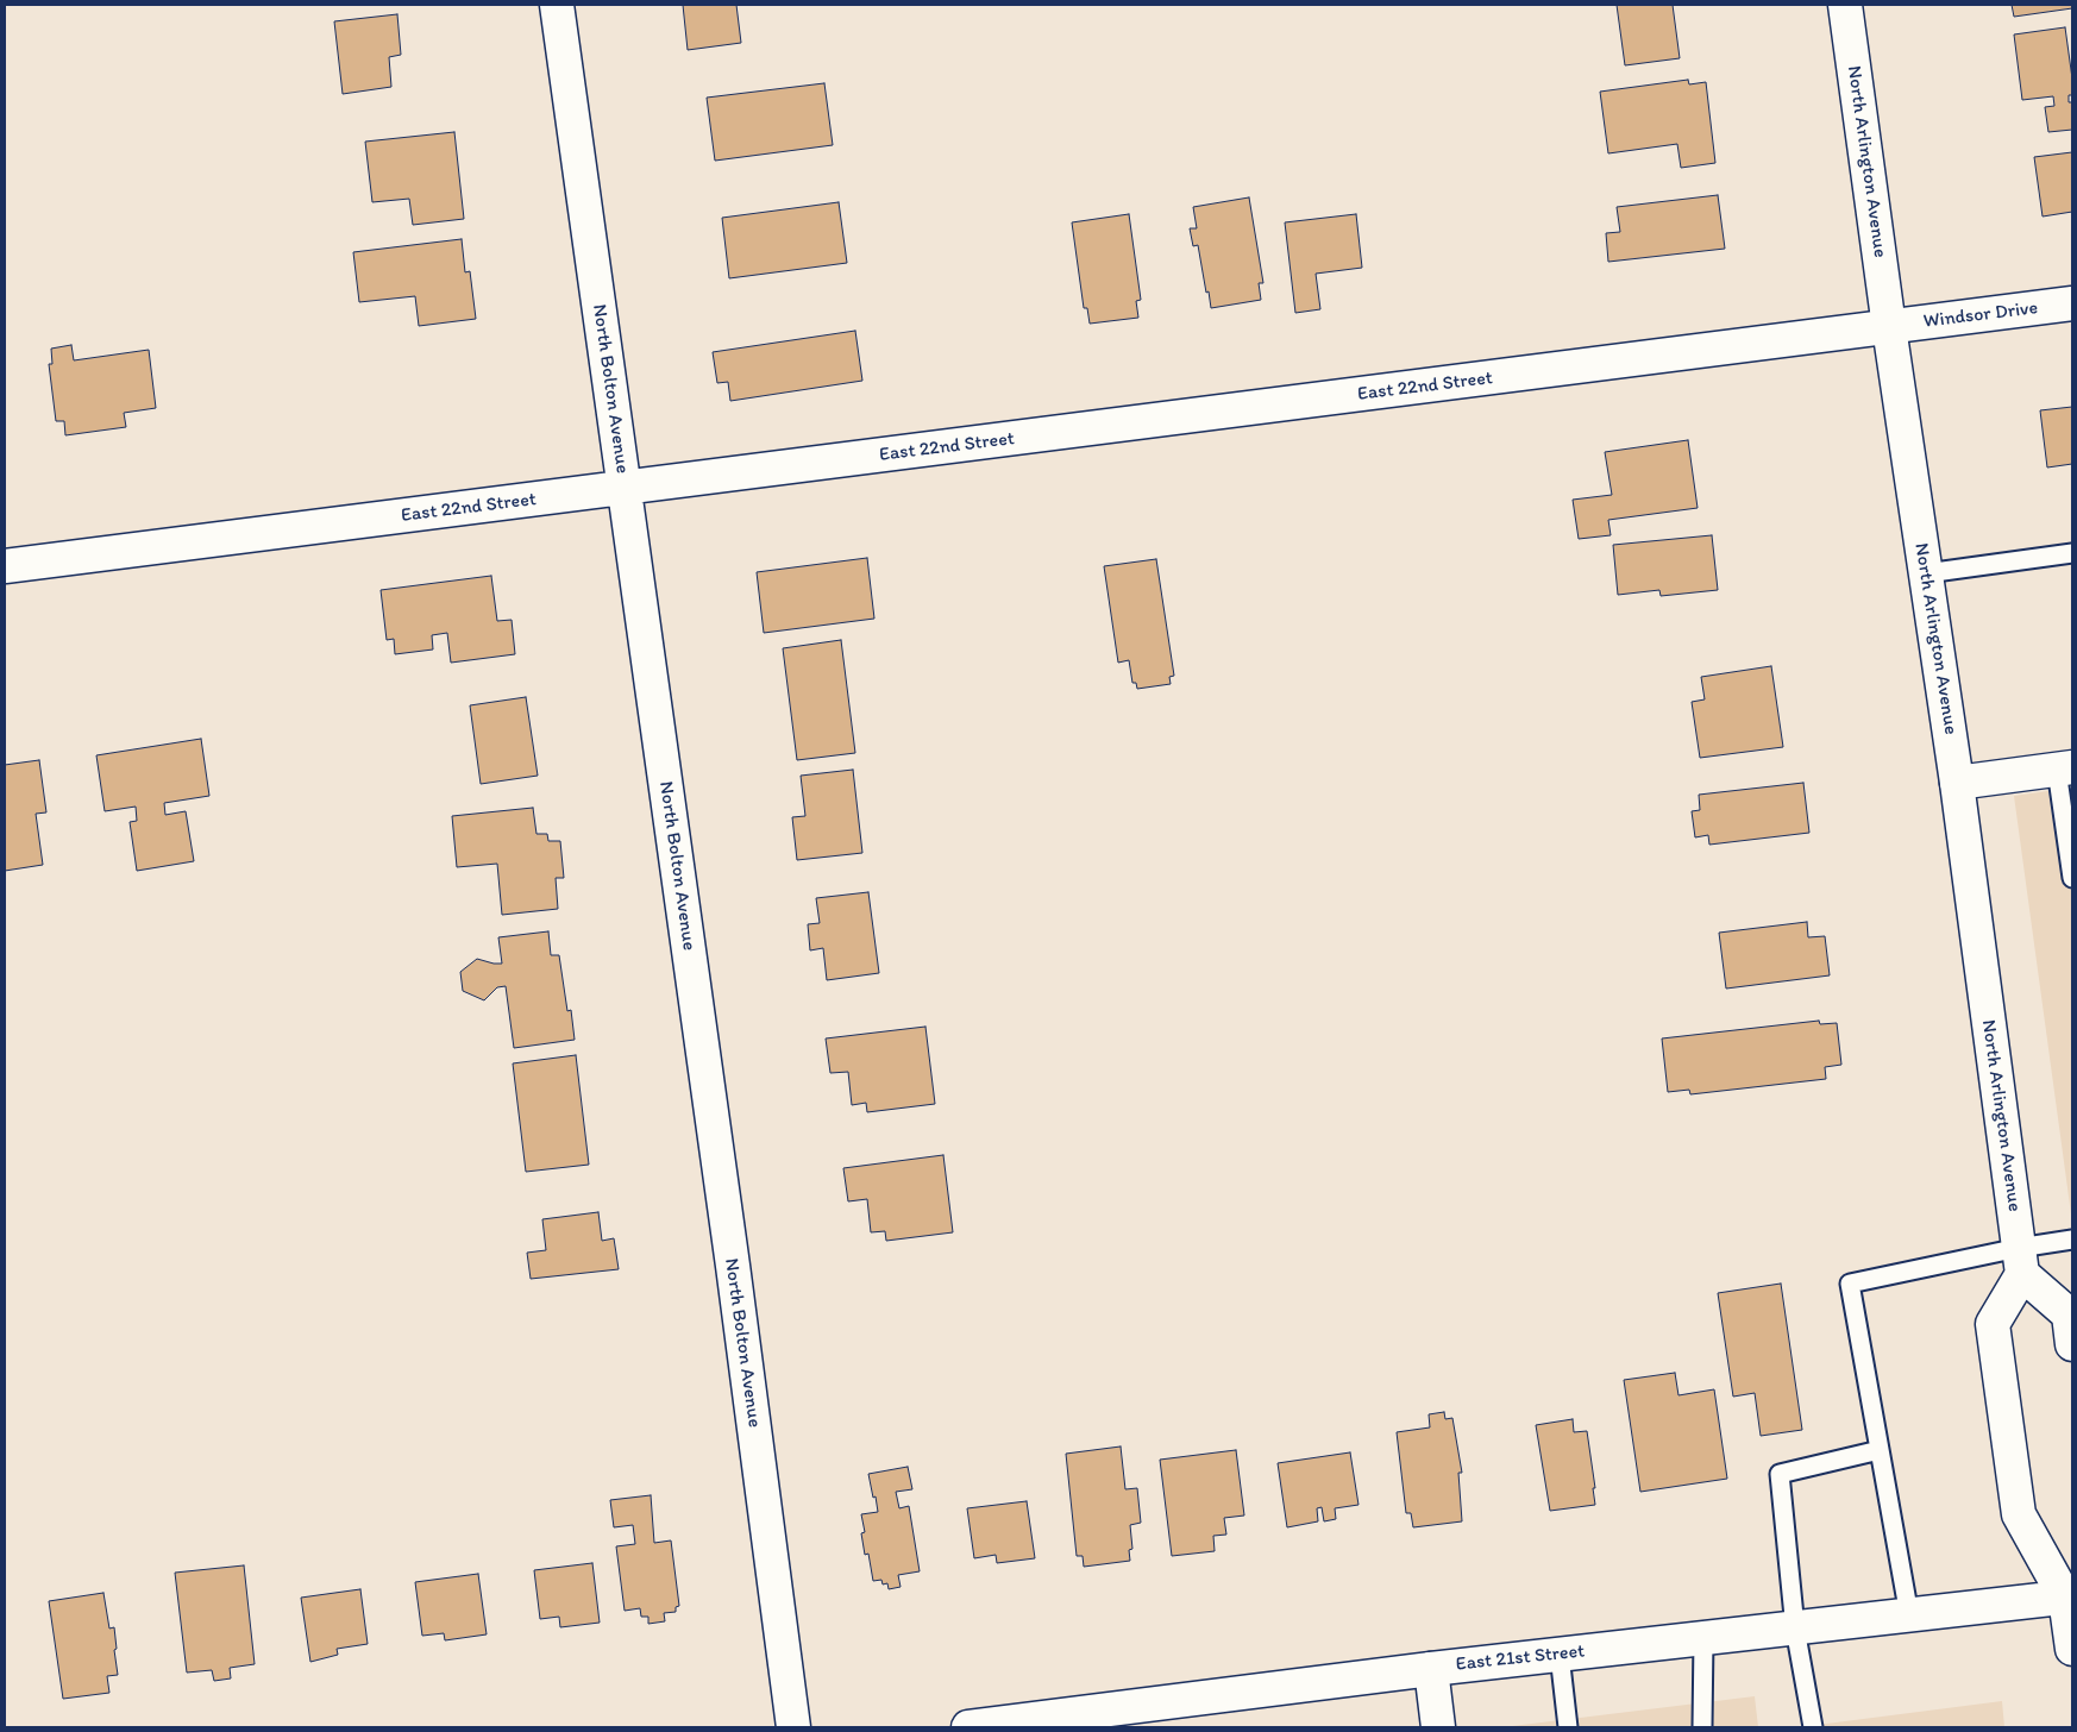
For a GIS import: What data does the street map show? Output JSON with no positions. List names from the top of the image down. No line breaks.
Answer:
{"streets":{"street":["North Arlington Avenue","Windsor Drive","East 22nd Street","North Bolton Avenue","East 21st Street"]},"crossings":[["North Arlington Avenue","Windsor Drive"],["North Arlington Avenue","East 22nd Street"],["Windsor Drive","East 22nd Street"],["East 22nd Street","North Bolton Avenue"]]}
